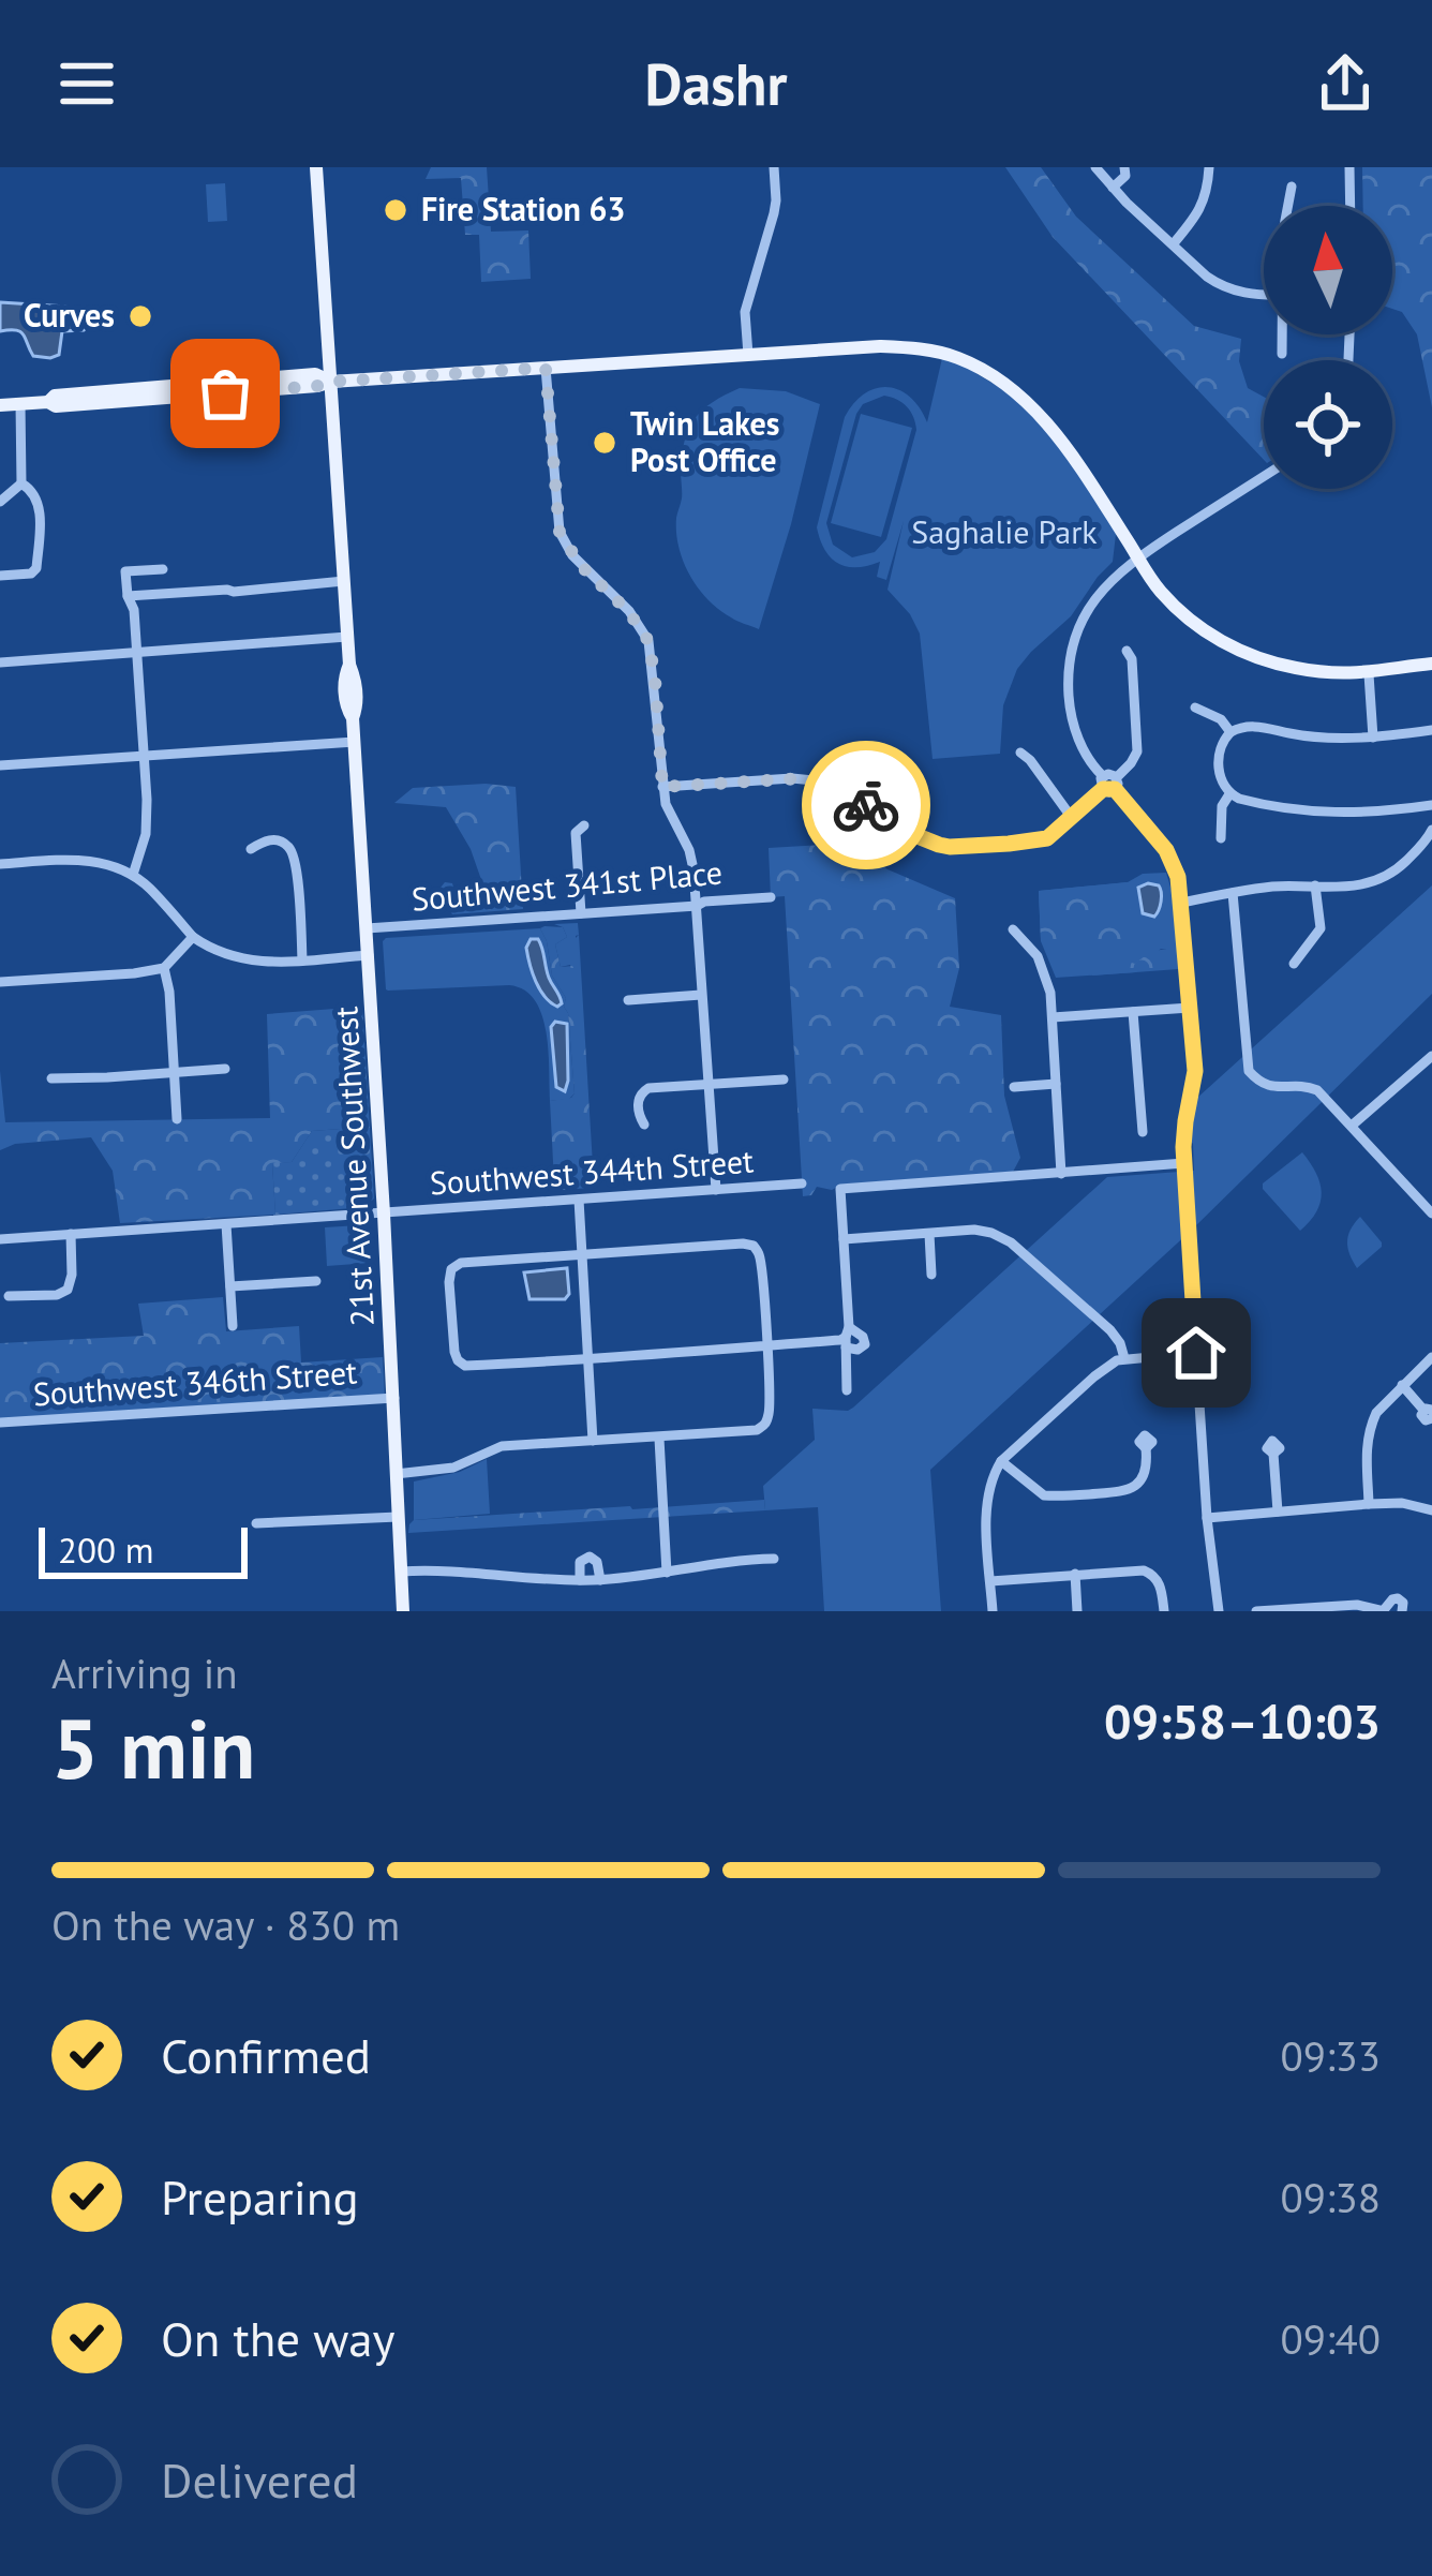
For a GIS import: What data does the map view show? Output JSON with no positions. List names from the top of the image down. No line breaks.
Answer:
{"streets":{"main road":["21st Avenue Southwest"],"street":["Southwest 341st Place","Southwest 344th Street","Southwest 346th Street"]},"crossings":[["Southwest 341st Place","21st Avenue Southwest"],["21st Avenue Southwest","Southwest 344th Street"],["21st Avenue Southwest","Southwest 346th Street"]],"parks":["Saghalie Park"],"places":["Fire Station 63","Curves","Twin Lakes Post Office"],"scale_bar":"200 m","north":"top","page":{"header":"Dashr","scale":"200 m","heading":["5 min","Arriving in","09:58–10:03"],"bar":"On the way · 830 m","list":[["Confirmed","09:33"],["Preparing","09:38"],["On the way","09:40"],"Delivered"]}}
